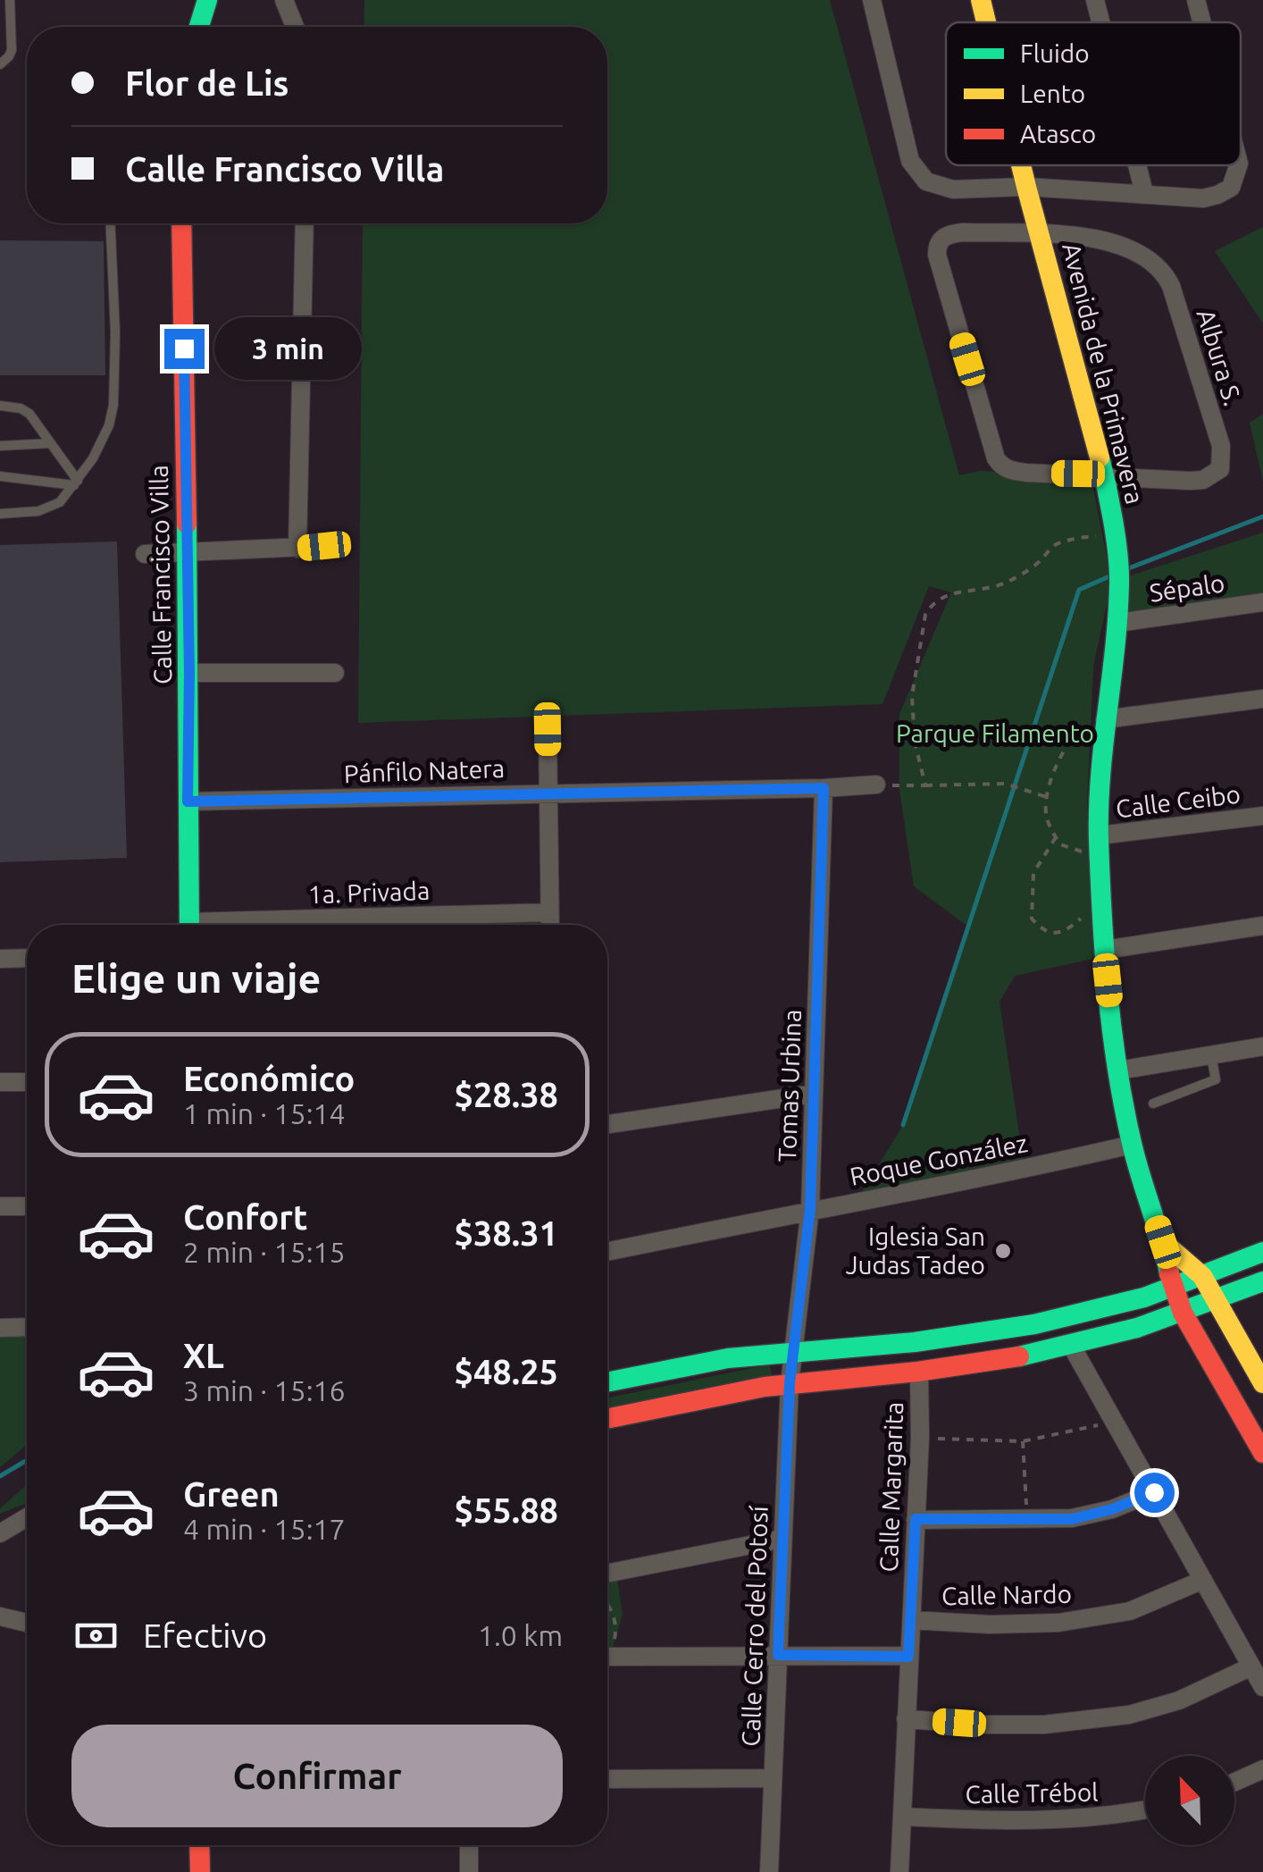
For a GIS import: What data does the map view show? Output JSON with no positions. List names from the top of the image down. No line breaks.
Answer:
{"streets":{"street":["Albura S.","Avenida de la Primavera","Calle Francisco Villa","Sépalo","Pánfilo Natera","Calle Ceibo","1a. Privada","Tomas Urbina","Roque González","Calle Margarita","Calle Nardo","Calle Cerro del Potosí","Calle Trébol"]},"crossings":[["Albura S.","Avenida de la Primavera"],["Avenida de la Primavera","Sépalo"],["Avenida de la Primavera","Calle Ceibo"],["Avenida de la Primavera","Roque González"],["Calle Francisco Villa","Pánfilo Natera"],["Pánfilo Natera","Tomas Urbina"],["Tomas Urbina","Roque González"],["Tomas Urbina","Calle Cerro del Potosí"],["Calle Margarita","Calle Nardo"],["Calle Margarita","Calle Trébol"]],"parks":["Parque Filamento"],"places":["Iglesia San Judas Tadeo"],"legend":["Fluido","Lento","Atasco"],"north":"top left","page":{"banner":["Flor de Lis","Calle Francisco Villa"],"bubble":"3 min","heading":"Elige un viaje","list":[{"name":"Económico","note":"1 min · 15:14","value":"$28.38"},{"name":"Confort","note":"2 min · 15:15","value":"$38.31"},{"name":"XL","note":"3 min · 15:16","value":"$48.25"},{"name":"Green","note":"4 min · 15:17","value":"$55.88"}],"pay":["Efectivo","1.0 km"],"buttons":"Confirmar"}}
